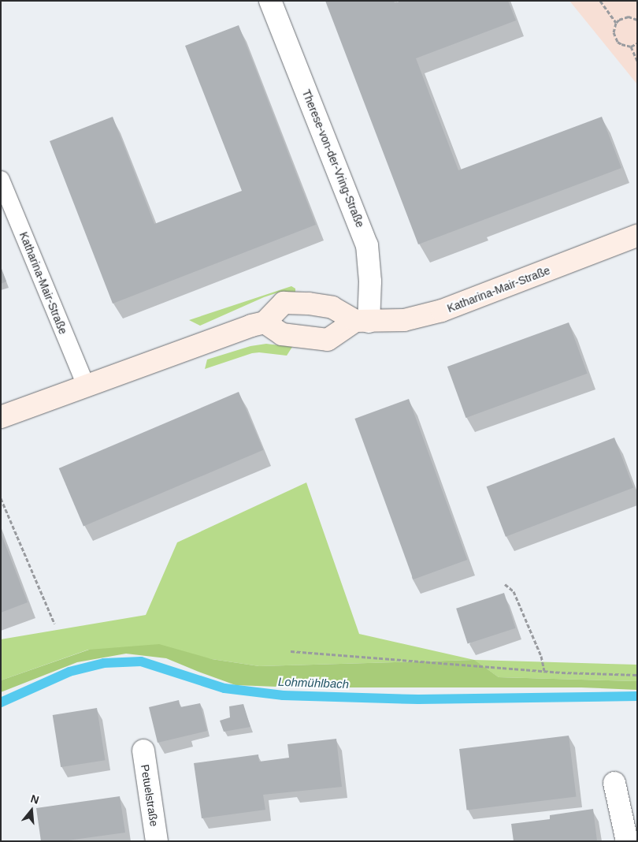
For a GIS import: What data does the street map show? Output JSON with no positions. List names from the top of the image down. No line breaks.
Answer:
{"streets":{"street":["Therese-von-der-Vring-Straße","Katharina-Mair-Straße","Petuelstraße"]},"crossings":[["Therese-von-der-Vring-Straße","Katharina-Mair-Straße"]],"water":["Lohmühlbach"],"north":"top"}
